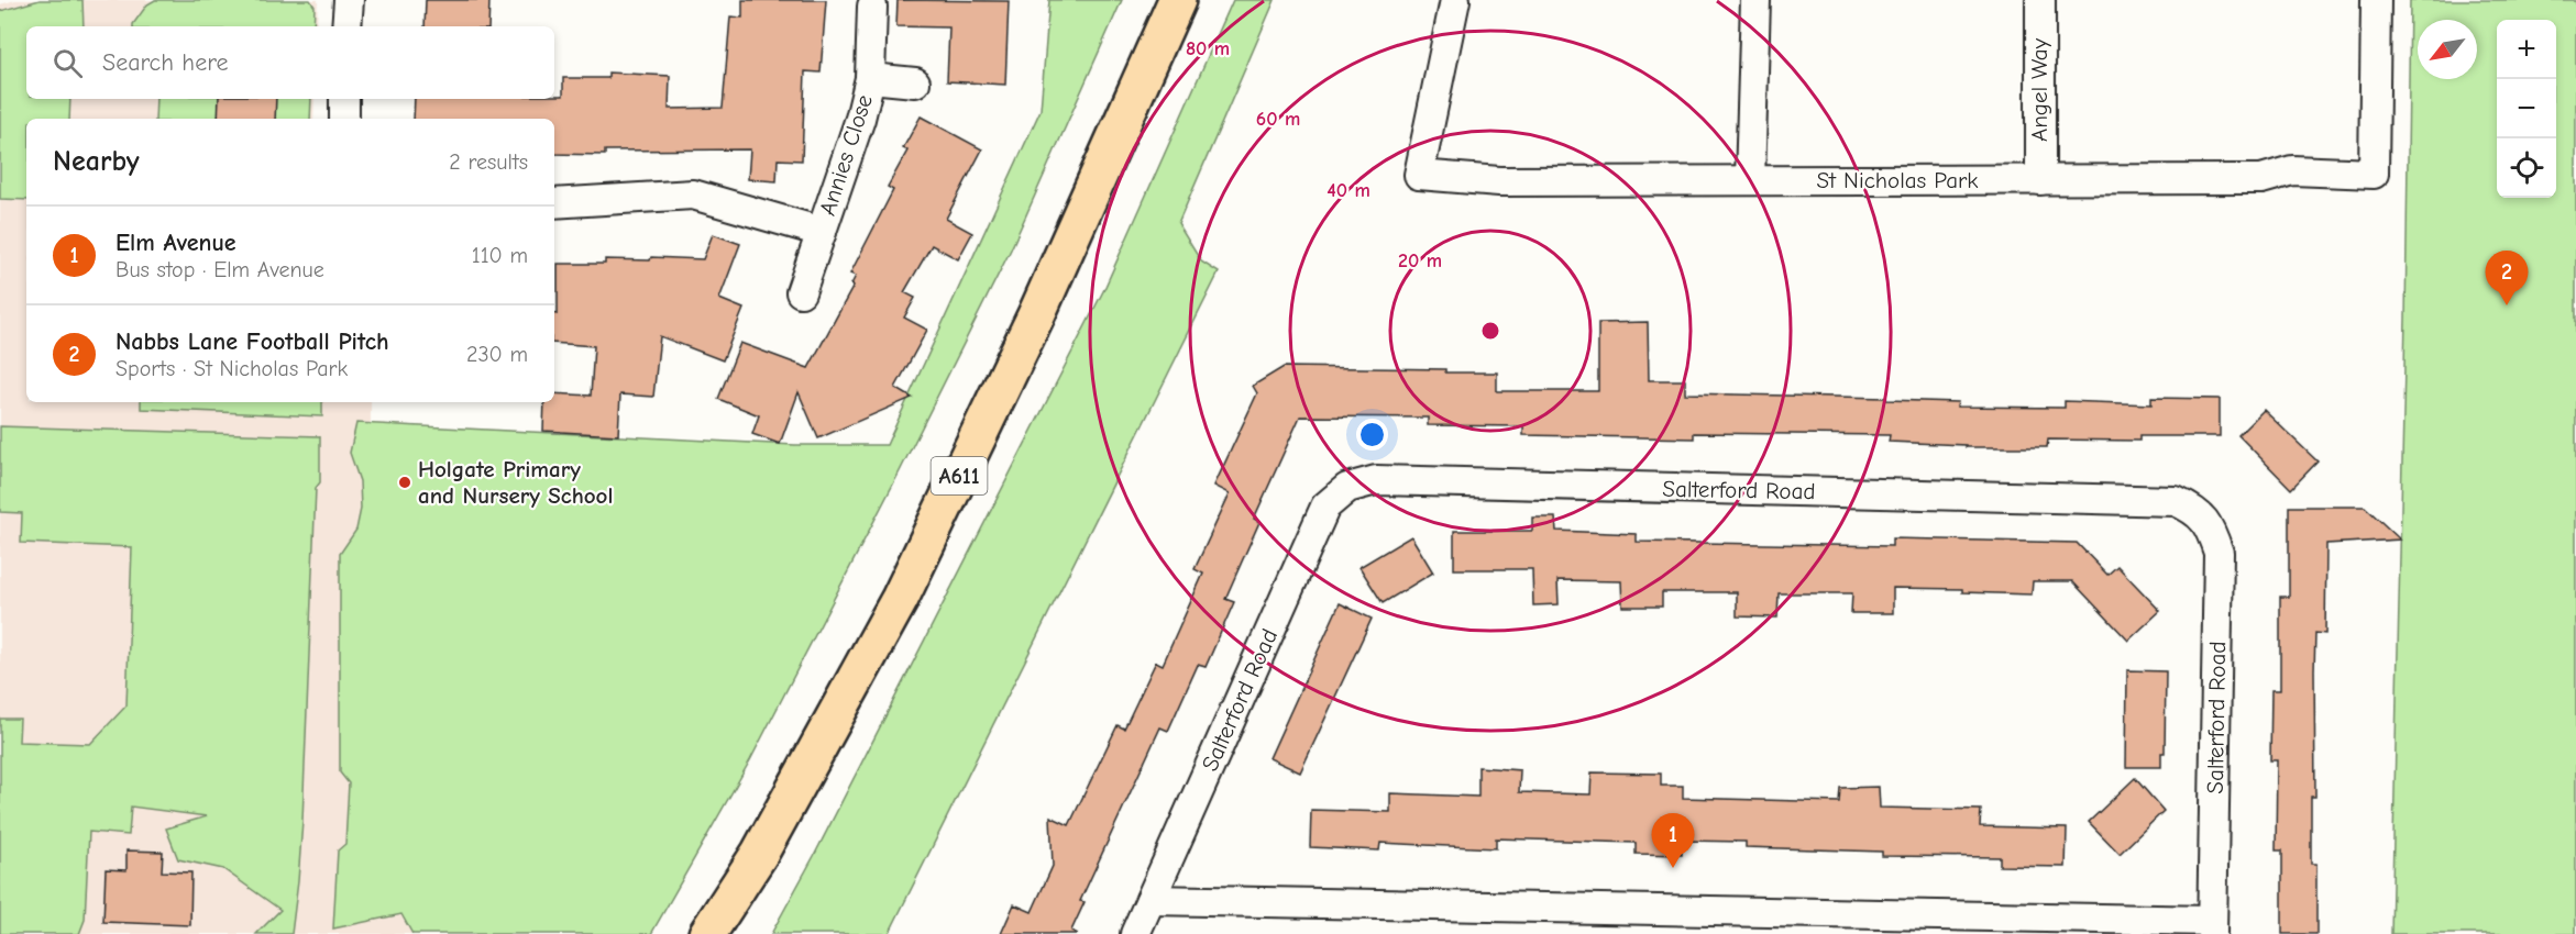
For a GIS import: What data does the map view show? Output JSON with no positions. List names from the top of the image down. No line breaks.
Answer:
{"streets":{"main road":["A611"],"street":["Angel Way","Annies Close","St Nicholas Park","Salterford Road"]},"crossings":[["Angel Way","St Nicholas Park"]],"places":["Holgate Primary and Nursery School"],"north":"bottom left","page":{"map_buttons":["+","−"],"search":"Search here","heading":["Nearby","2 results"],"list":[{"mark":"1","name":"Elm Avenue","note":"Bus stop · Elm Avenue","value":"110 m"},{"mark":"2","name":"Nabbs Lane Football Pitch","note":"Sports · St Nicholas Park","value":"230 m"}],"pins":["2","1"]},"rings":["80 m","60 m","40 m","20 m"]}
